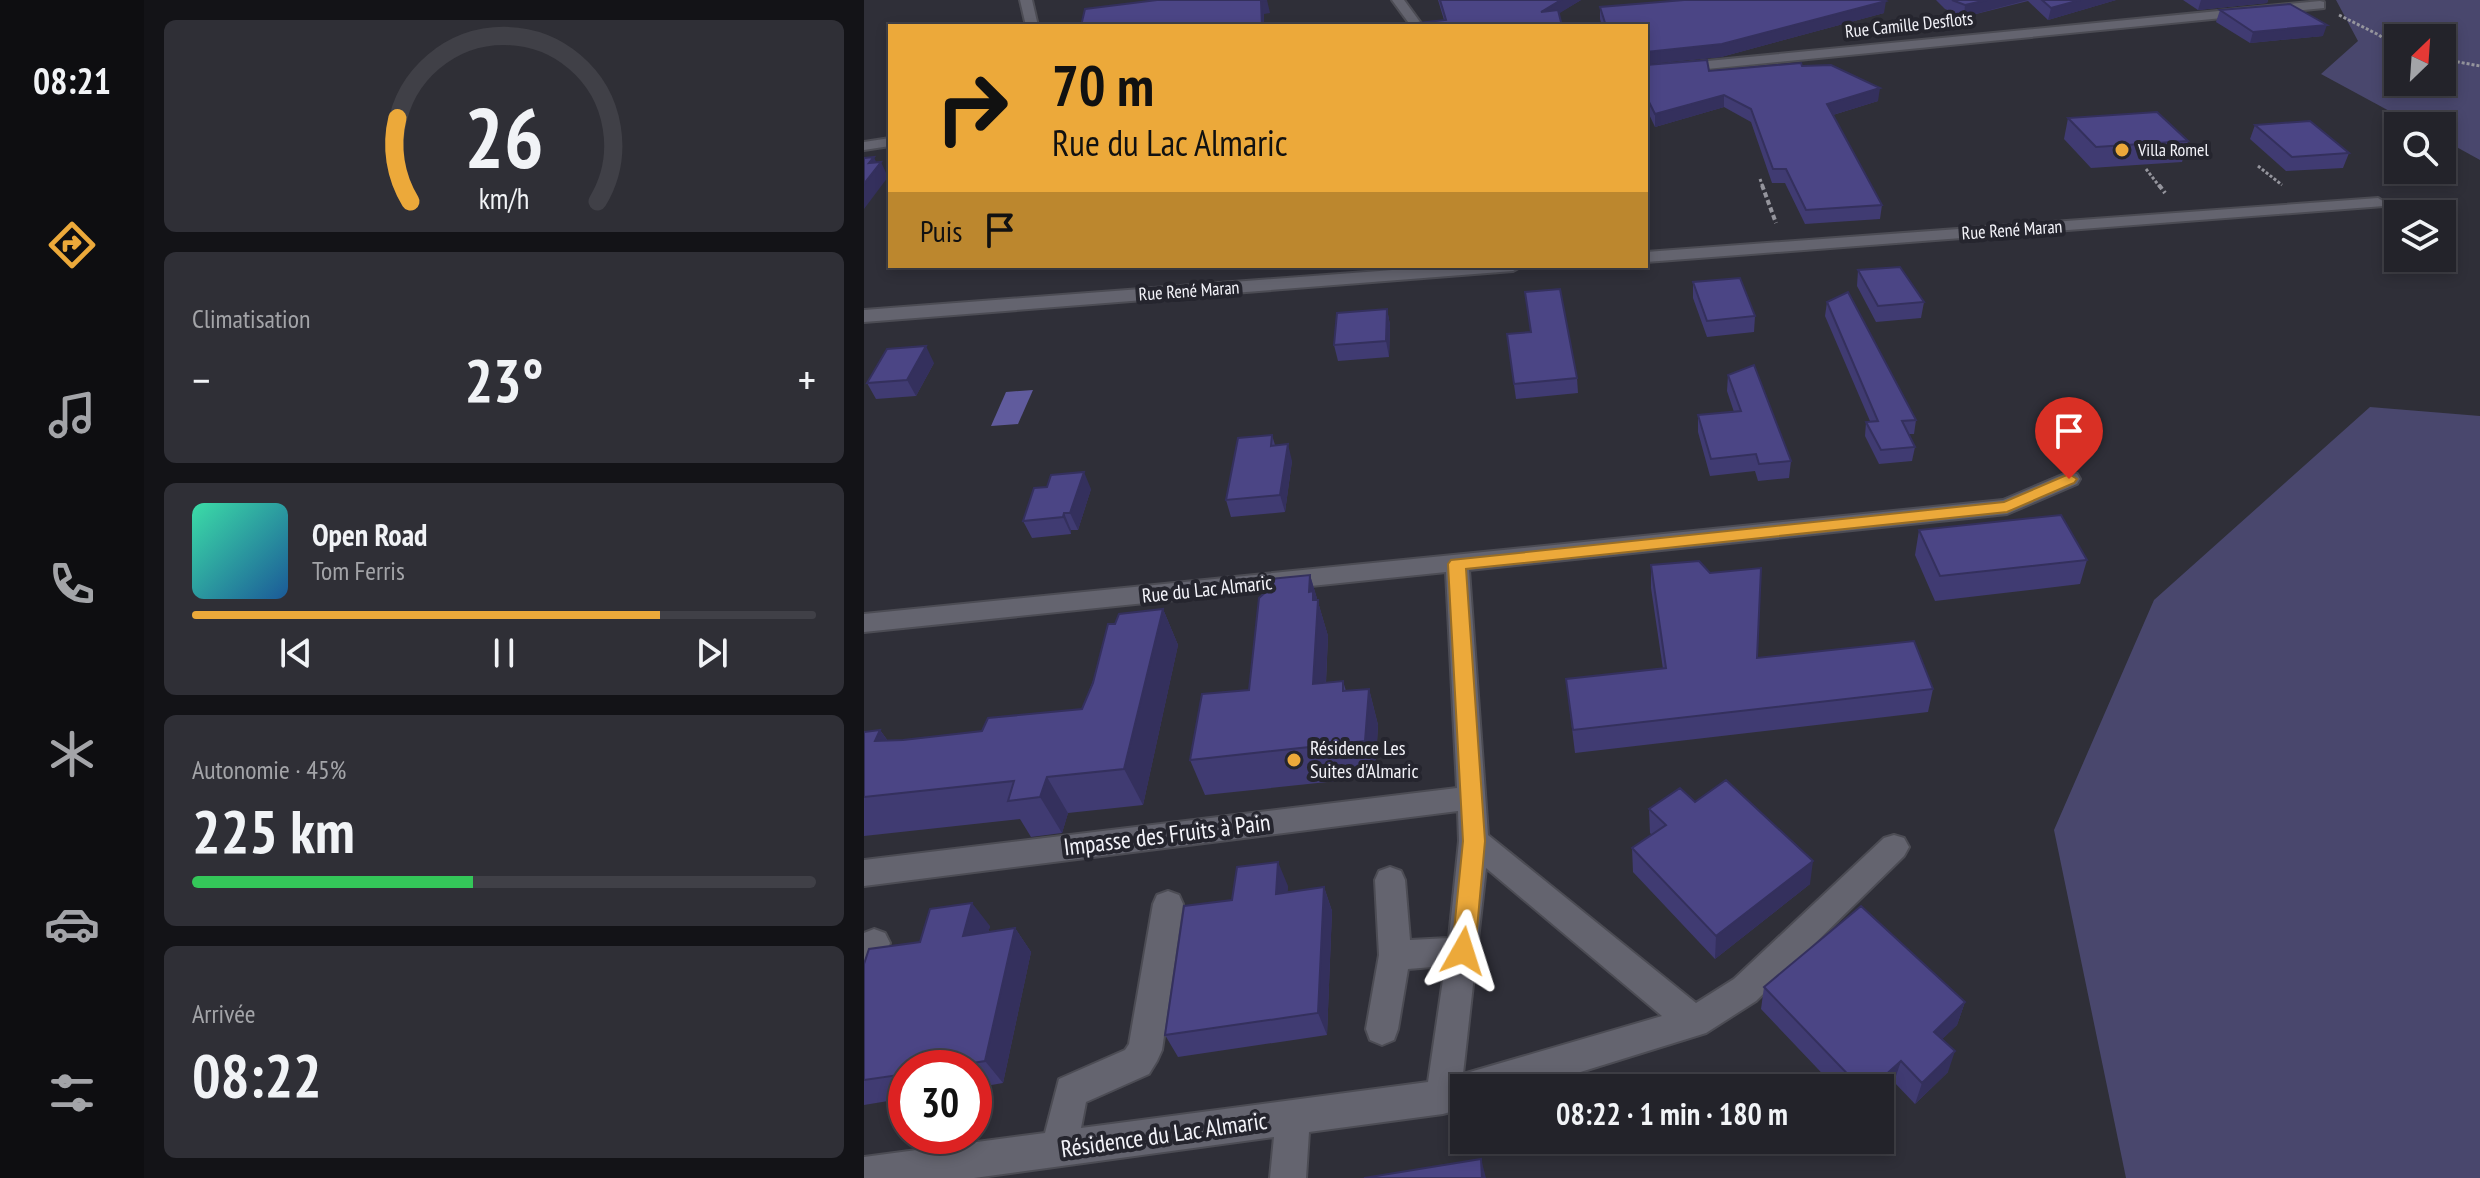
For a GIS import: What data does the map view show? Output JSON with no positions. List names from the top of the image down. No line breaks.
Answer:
{"streets":{"street":["Rue Camille Desflots","Rue René Maran","Rue du Lac Almaric","Impasse des Fruits à Pain","Résidence du Lac Almaric"]},"places":["Villa Romel","Résidence Les Suites d'Almaric"],"north":"top right","page":{"tabs":"08:21","turn":["70 m","Rue du Lac Almaric"],"then":"Puis","tile":["Climatisation",["Autonomie · 45%","225 km"],["Arrivée","08:22"]],"heat":["−","23°","+"],"song":["Open Road","Tom Ferris"],"limit":"30","trip":"08:22 · 1 min · 180 m","gauge":["26","km/h"]}}
